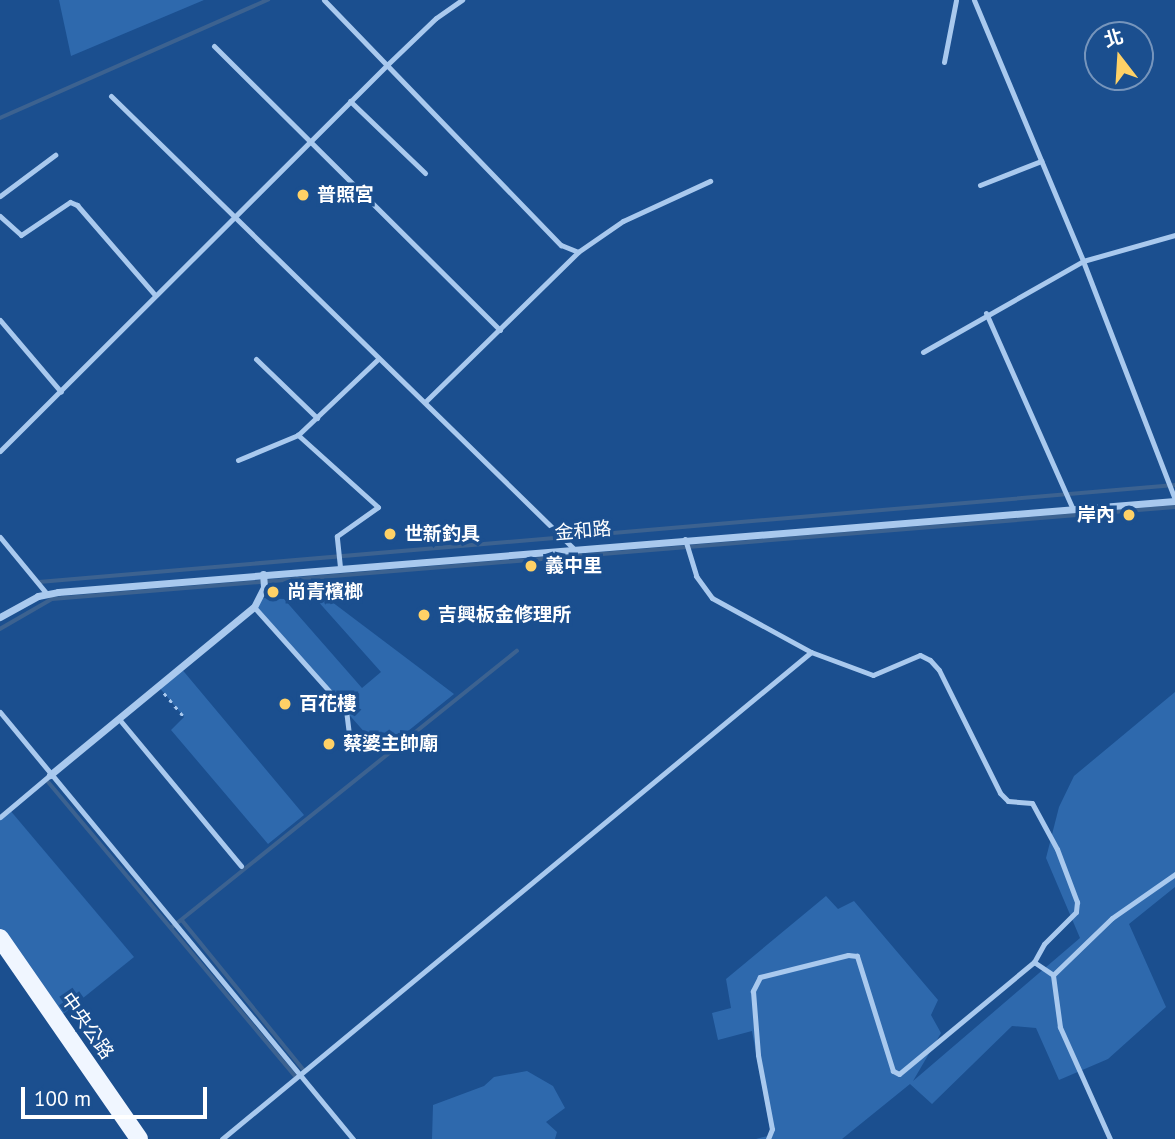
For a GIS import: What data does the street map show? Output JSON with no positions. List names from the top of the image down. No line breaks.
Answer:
{"streets":{"main road":["中央公路"],"street":["金和路"]},"places":["普照宮","岸內","世新釣具","義中里","尚青檳榔","吉興板金修理所","百花樓","蔡婆主帥廟"],"scale_bar":"100 m","north":"top"}
